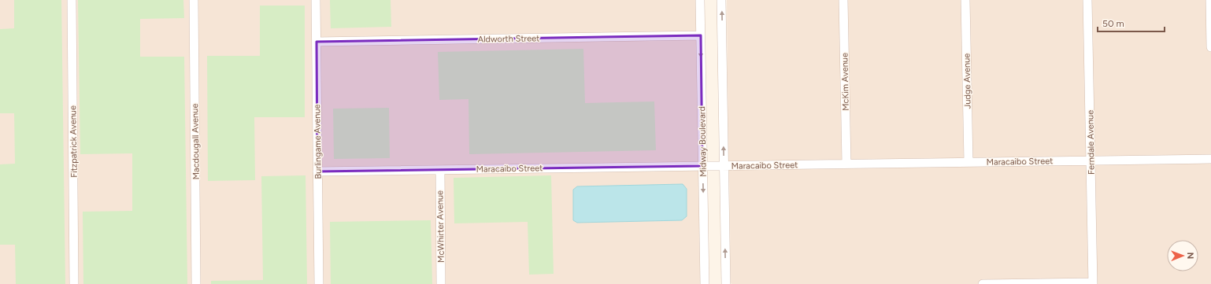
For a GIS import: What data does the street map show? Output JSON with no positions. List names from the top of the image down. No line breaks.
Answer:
{"streets":{"street":["Aldworth Street","Judge Avenue","McKim Avenue","Fitzpatrick Avenue","Macdougall Avenue","Burlingame Avenue","Midway Boulevard","Ferndale Avenue","Maracaibo Street","McWhirter Avenue"]},"crossings":[["Aldworth Street","Burlingame Avenue"],["Aldworth Street","Midway Boulevard"],["Judge Avenue","Maracaibo Street"],["McKim Avenue","Maracaibo Street"],["Burlingame Avenue","Maracaibo Street"],["Midway Boulevard","Maracaibo Street"],["Ferndale Avenue","Maracaibo Street"],["Maracaibo Street","McWhirter Avenue"]],"scale_bar":"50 m","north":"right"}
